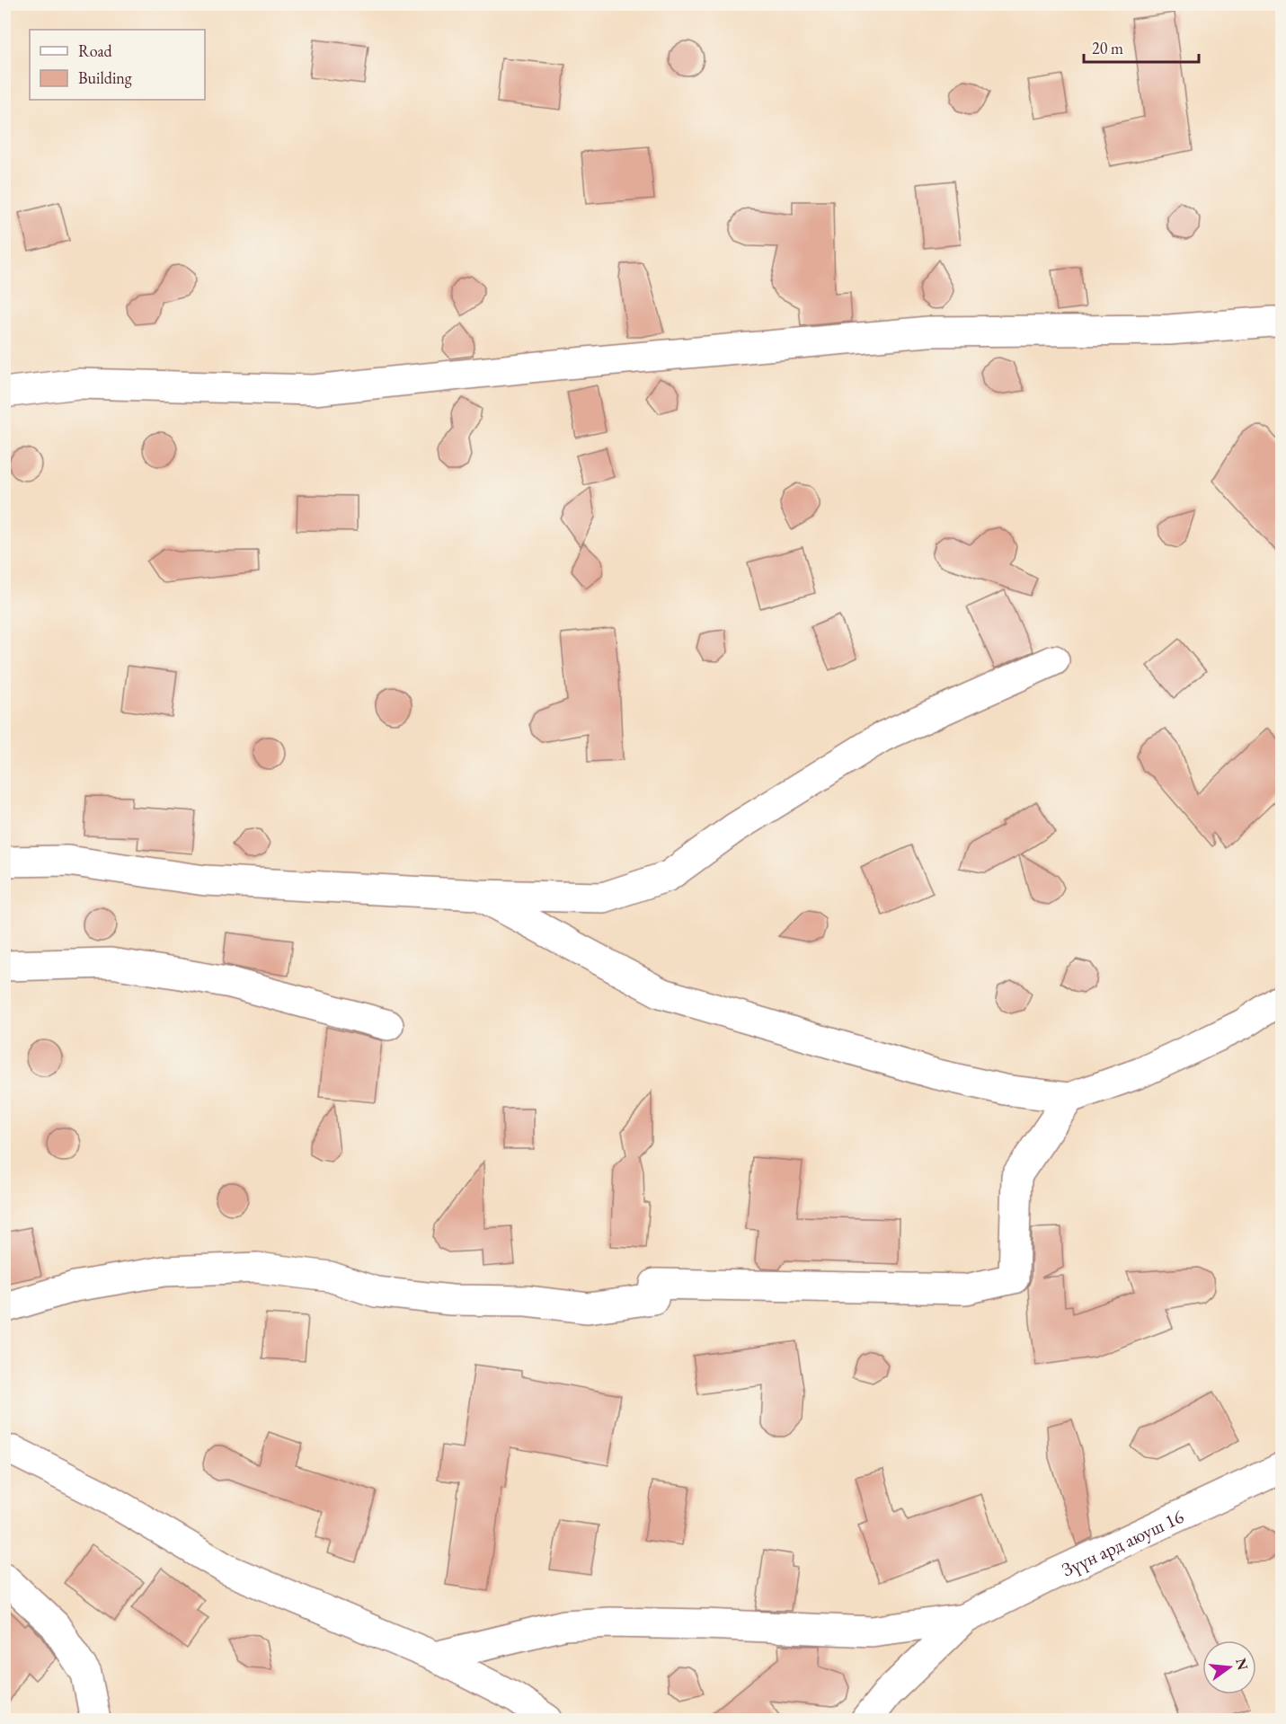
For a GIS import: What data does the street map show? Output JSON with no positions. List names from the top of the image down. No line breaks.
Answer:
{"streets":{"street":["Зүүн ард аюуш 16"]},"legend":["Road","Building"],"scale_bar":"20 m","north":"right"}
